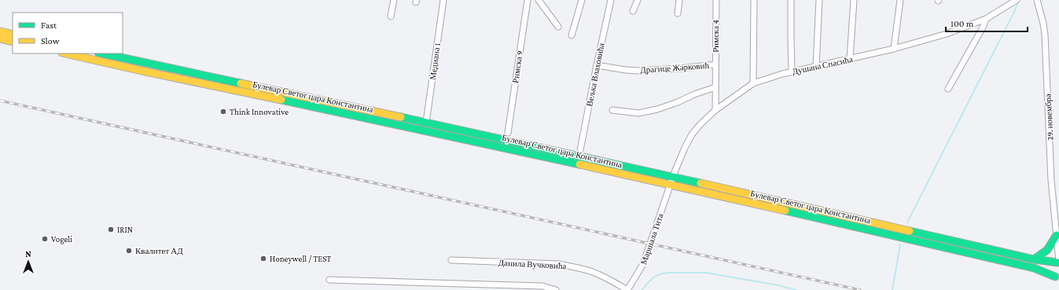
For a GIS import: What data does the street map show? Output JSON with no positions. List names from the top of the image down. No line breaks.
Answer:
{"streets":{"main road":["Булевар Светог цара Константина"],"street":["Римска 4","Медиана 1","Душана Спасића","Римска 9","Драгице Жарковић","Вељка Влаховића","29. новембра","Маршала Тита","Данила Вучковића"]},"crossings":[["Римска 4","Душана Спасића"],["Римска 4","Драгице Жарковић"],["Медиана 1","Булевар Светог цара Константина"],["Душана Спасића","Булевар Светог цара Константина"],["Душана Спасића","Маршала Тита"],["Драгице Жарковић","Вељка Влаховића"],["Булевар Светог цара Константина","29. новембра"],["Булевар Светог цара Константина","Маршала Тита"],["Маршала Тита","Данила Вучковића"]],"places":["Think Innovative","IRIN","Vogeli","Квалитет АД","Honeywell / TEST"],"legend":["Fast","Slow"],"scale_bar":"100 m","north":"top"}
